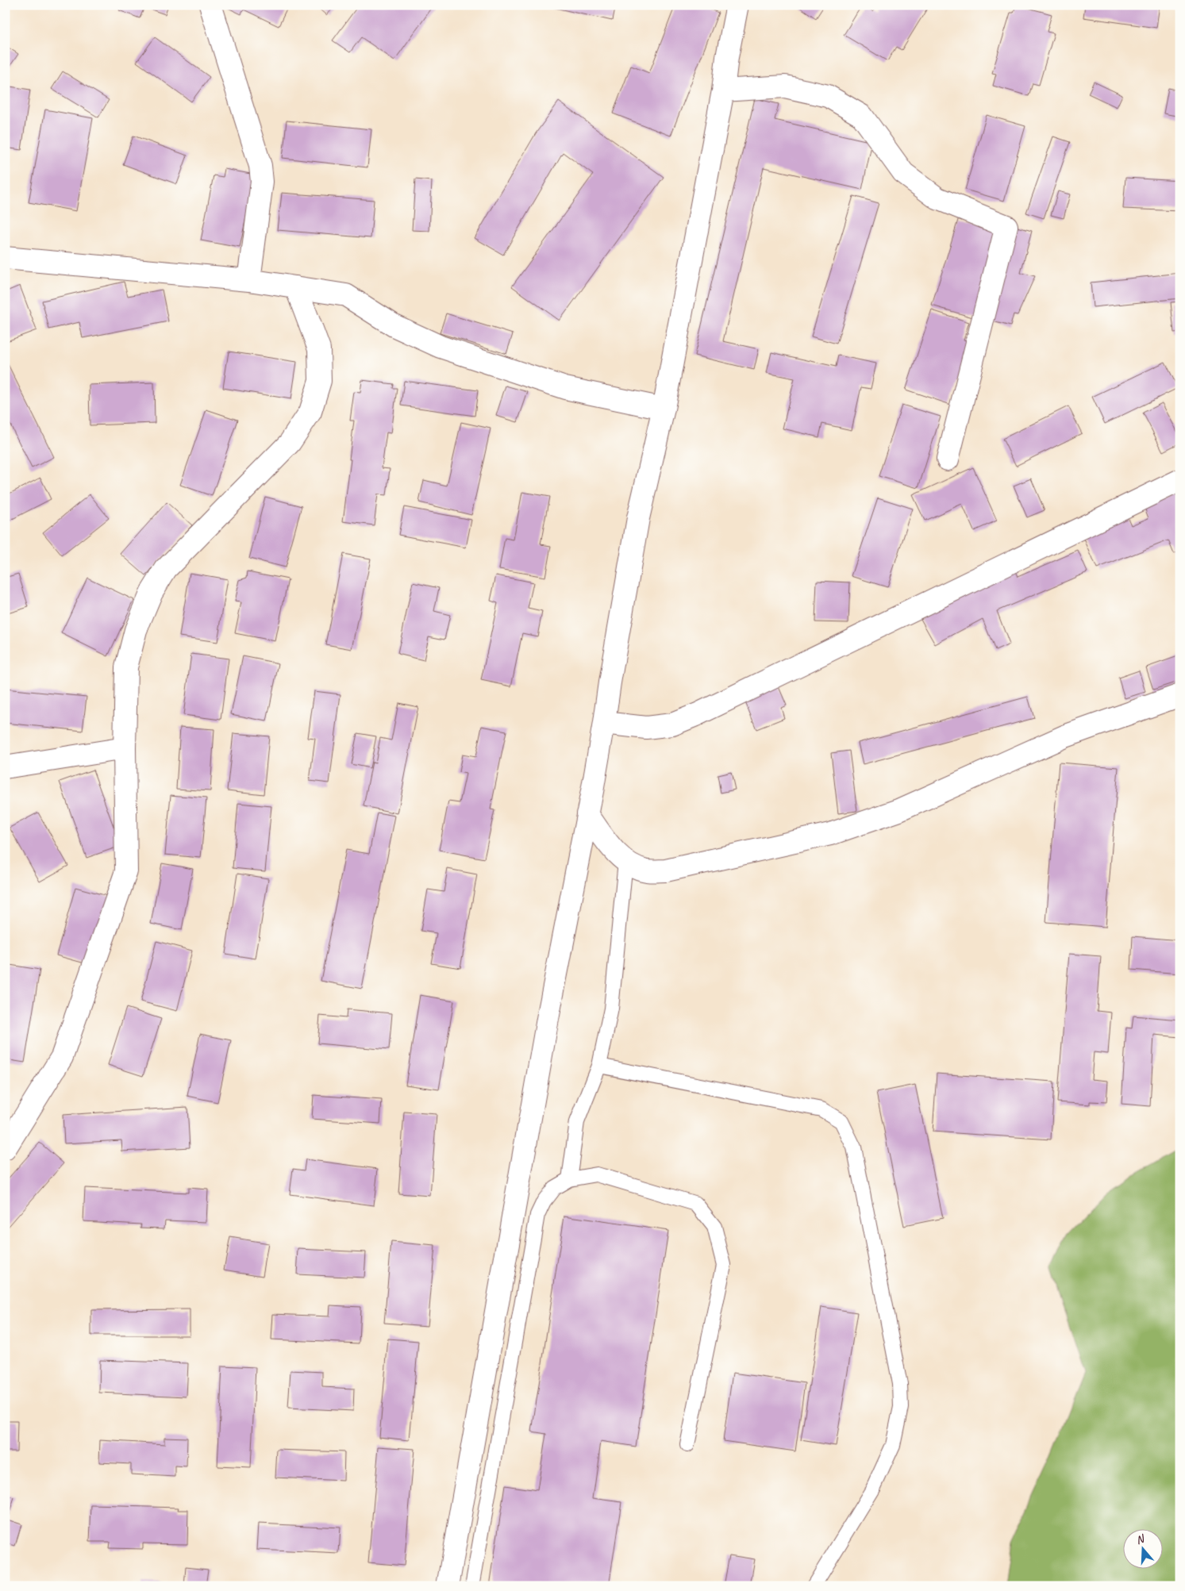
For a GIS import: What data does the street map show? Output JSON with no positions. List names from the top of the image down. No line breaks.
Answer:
{"north":"top"}
